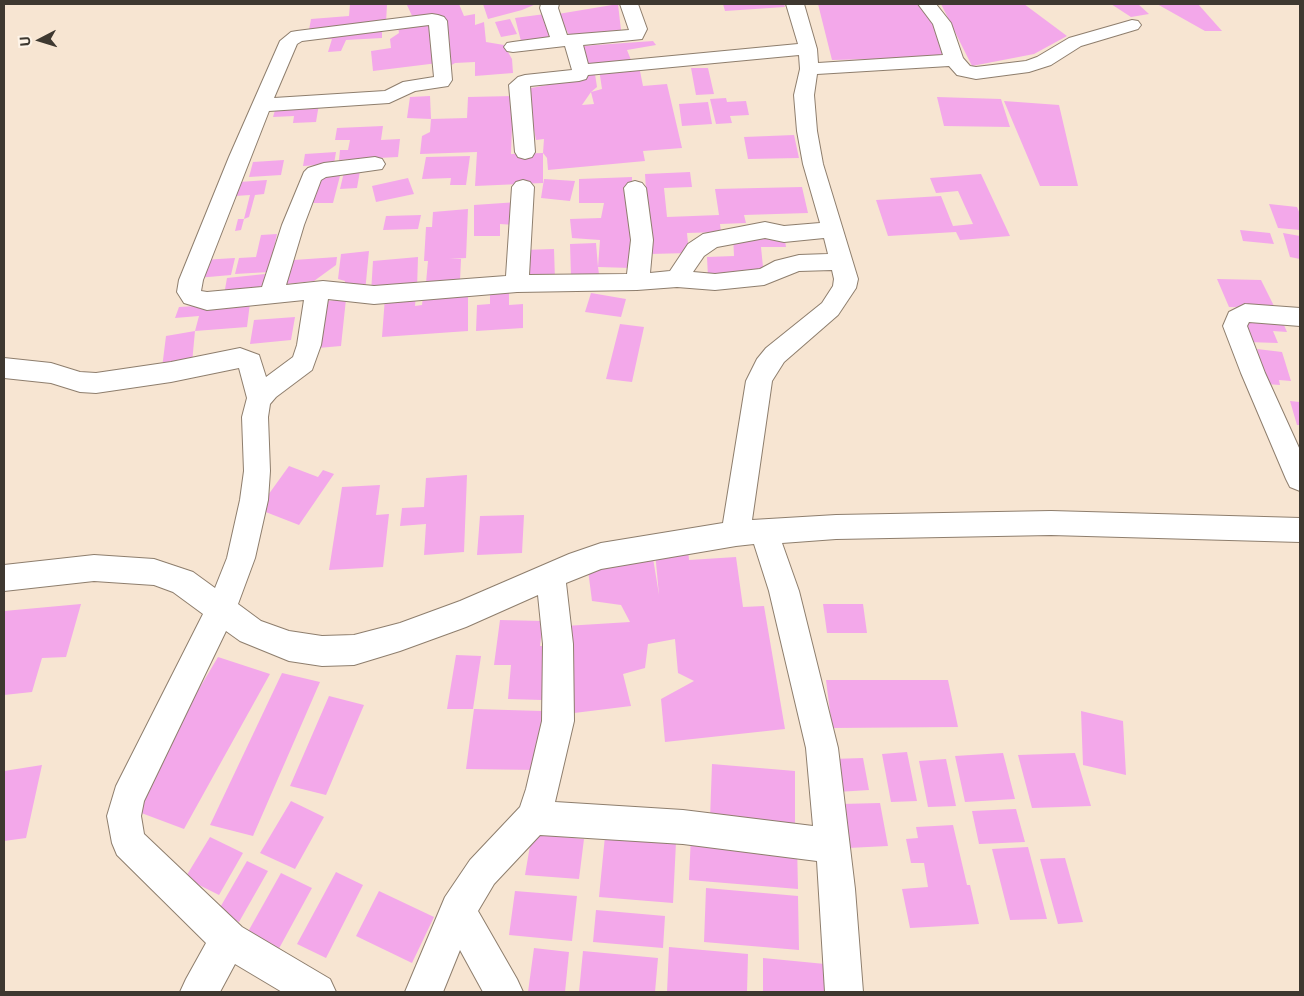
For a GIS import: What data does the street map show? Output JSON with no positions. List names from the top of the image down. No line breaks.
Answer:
{"north":"left"}
